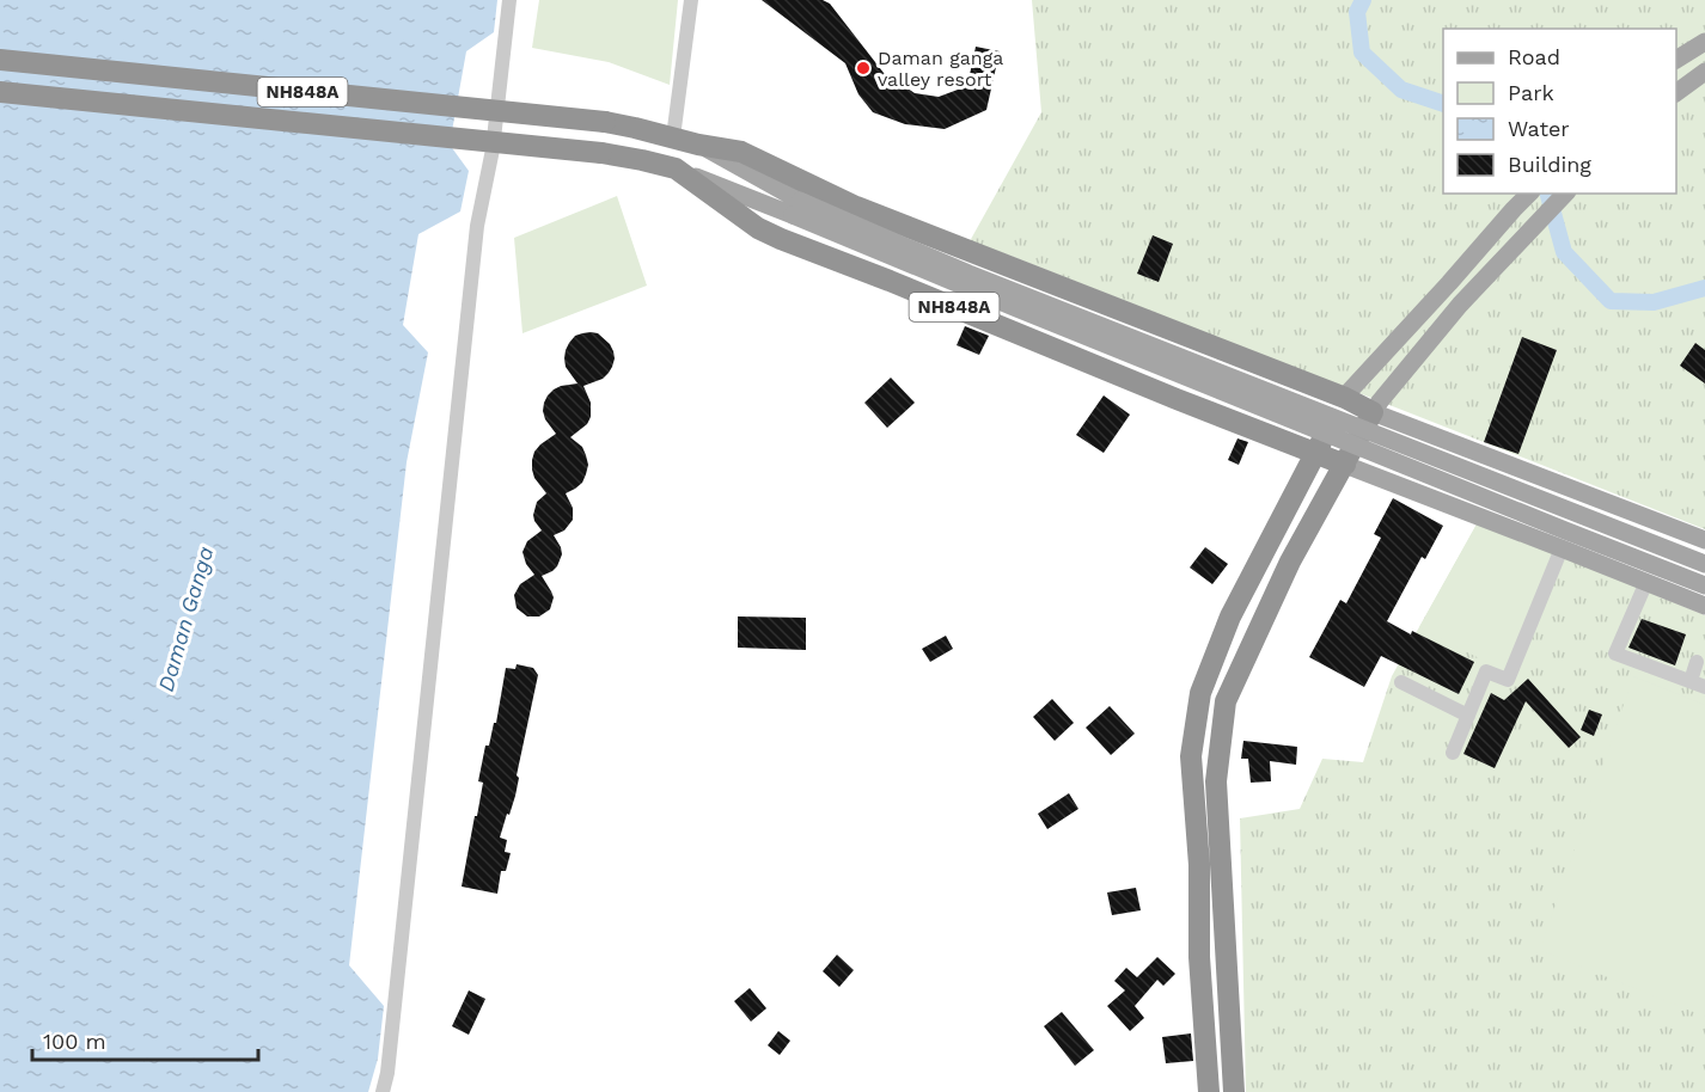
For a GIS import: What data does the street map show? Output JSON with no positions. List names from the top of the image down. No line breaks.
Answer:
{"streets":{"highway":["NH848A"]},"water":["Daman Ganga"],"places":["Daman ganga valley resort"],"legend":["Road","Park","Water","Building"],"scale_bar":"100 m"}
